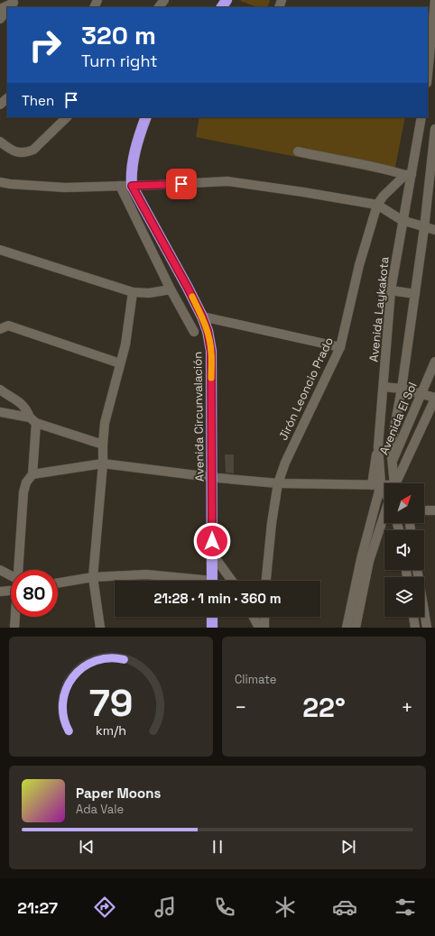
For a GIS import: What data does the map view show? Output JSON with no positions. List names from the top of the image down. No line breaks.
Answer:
{"streets":{"highway":["Avenida Circunvalación"],"street":["Avenida Laykakota","Jirón Leoncio Prado","Avenida El Sol"]},"crossings":[["Avenida Laykakota","Jirón Leoncio Prado"],["Avenida Laykakota","Avenida El Sol"]],"north":"top right","page":{"turn":["320 m","Turn right"],"then":"Then","limit":"80","trip":"21:28 · 1 min · 360 m","tile":"Climate","heat":["−","22°","+"],"song":["Paper Moons","Ada Vale"],"tabs":"21:27","gauge":["79","km/h"]}}
